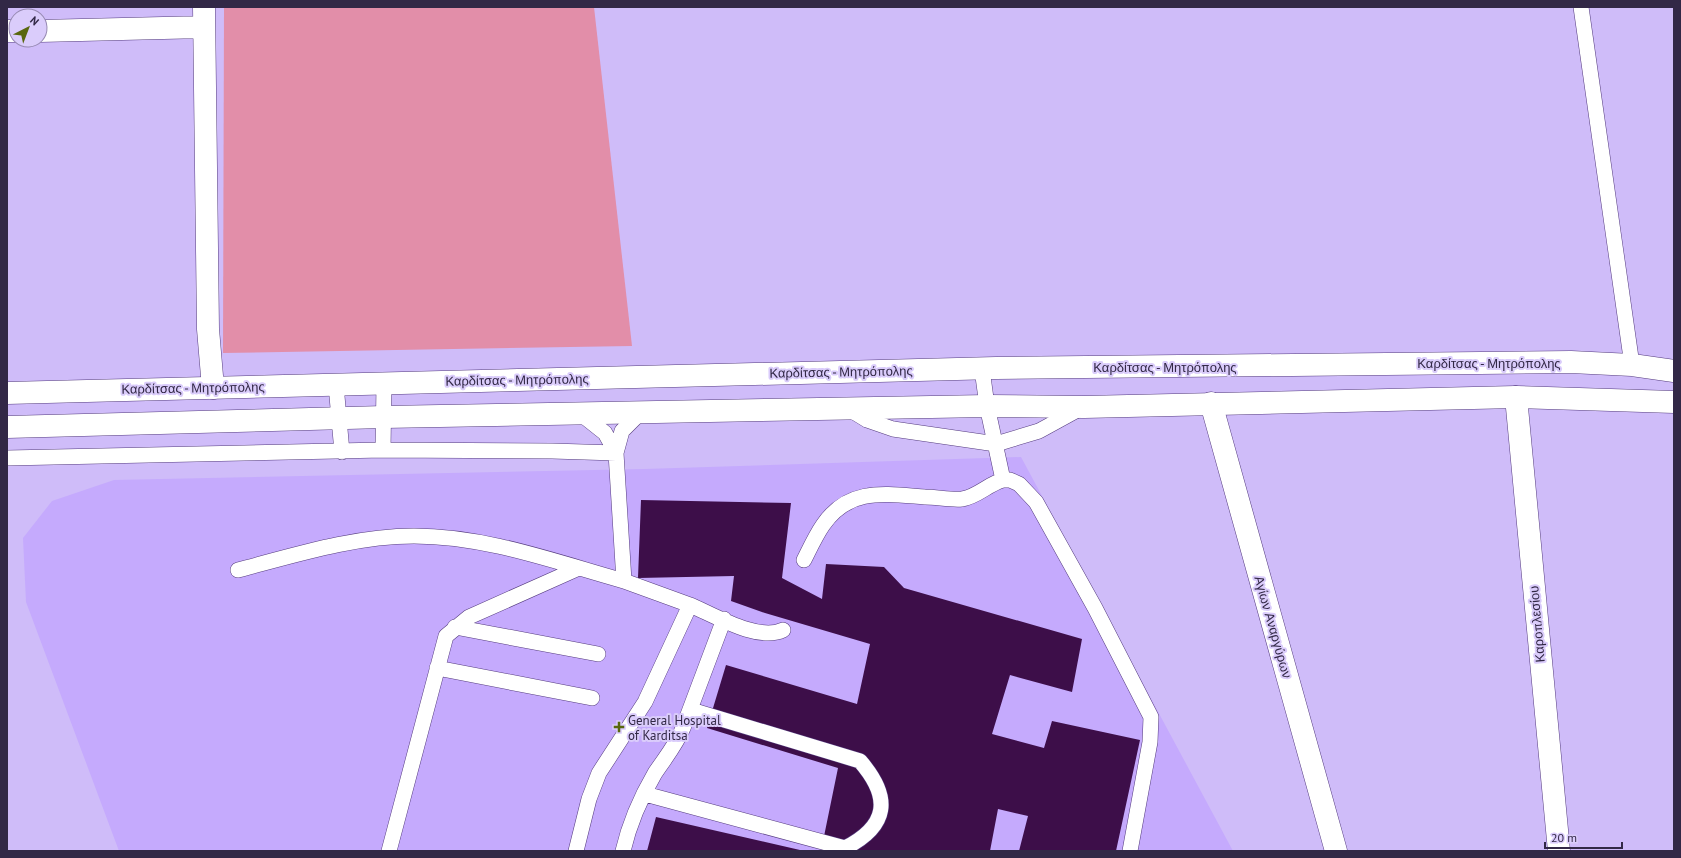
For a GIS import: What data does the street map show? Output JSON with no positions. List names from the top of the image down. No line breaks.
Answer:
{"streets":{"main road":["Καρδίτσας - Μητρόπολης","Καροπλεσίου","Αγίων Αναργύρων"]},"places":{"health":["General Hospital of Karditsa"]},"scale_bar":"20 m","north":"top right"}
